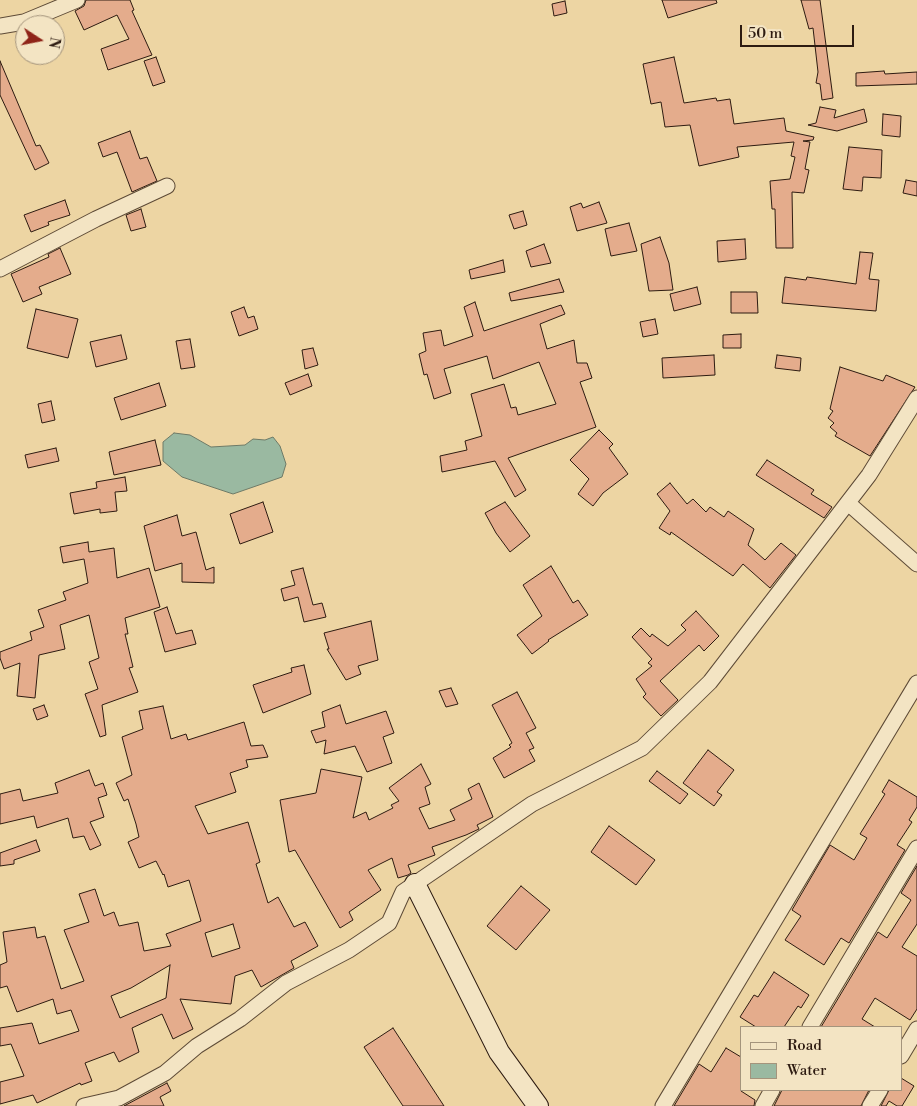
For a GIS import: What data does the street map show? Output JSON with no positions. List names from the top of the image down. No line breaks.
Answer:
{"legend":["Road","Water"],"scale_bar":"50 m","north":"right"}
